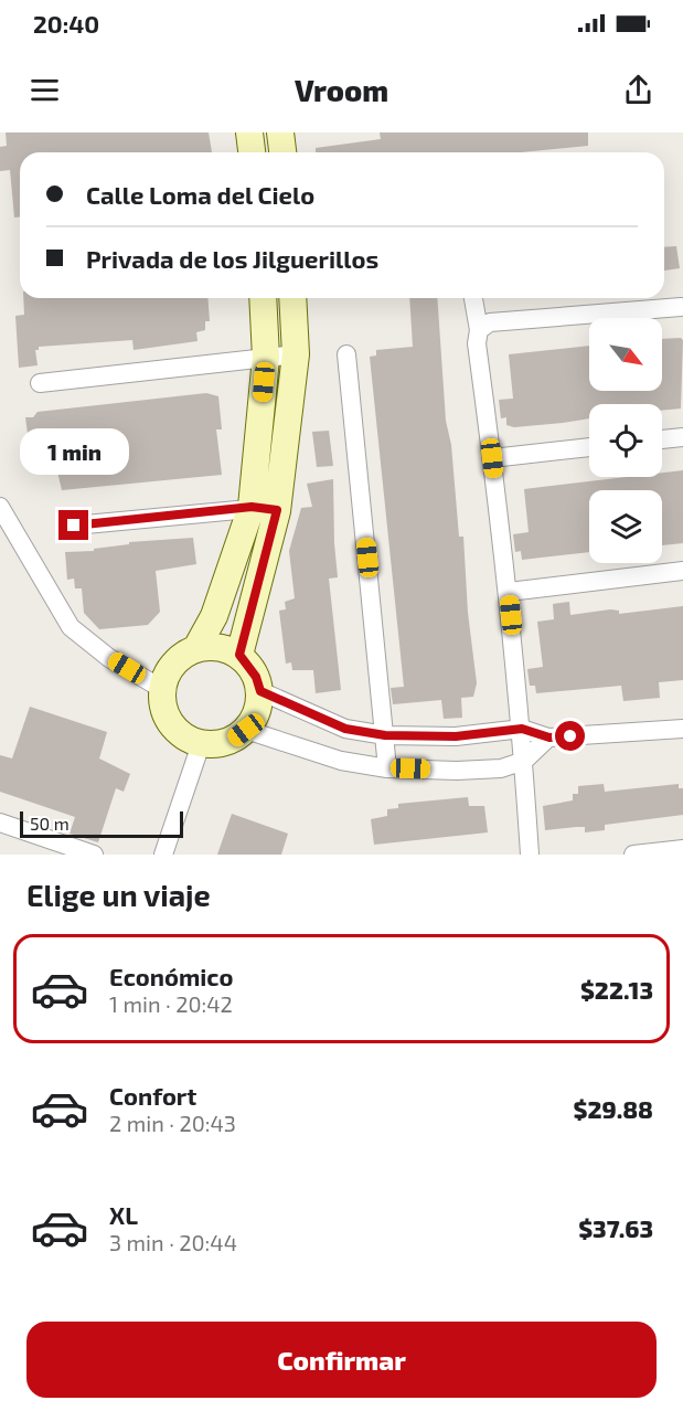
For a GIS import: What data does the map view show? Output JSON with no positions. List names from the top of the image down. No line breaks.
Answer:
{"scale_bar":"50 m","north":"bottom right","page":{"status":"20:40","header":"Vroom","banner":["Calle Loma del Cielo","Privada de los Jilguerillos"],"bubble":"1 min","scale":"50 m","heading":"Elige un viaje","list":[{"name":"Económico","note":"1 min · 20:42","value":"$22.13"},{"name":"Confort","note":"2 min · 20:43","value":"$29.88"},{"name":"XL","note":"3 min · 20:44","value":"$37.63"}],"buttons":"Confirmar"}}
